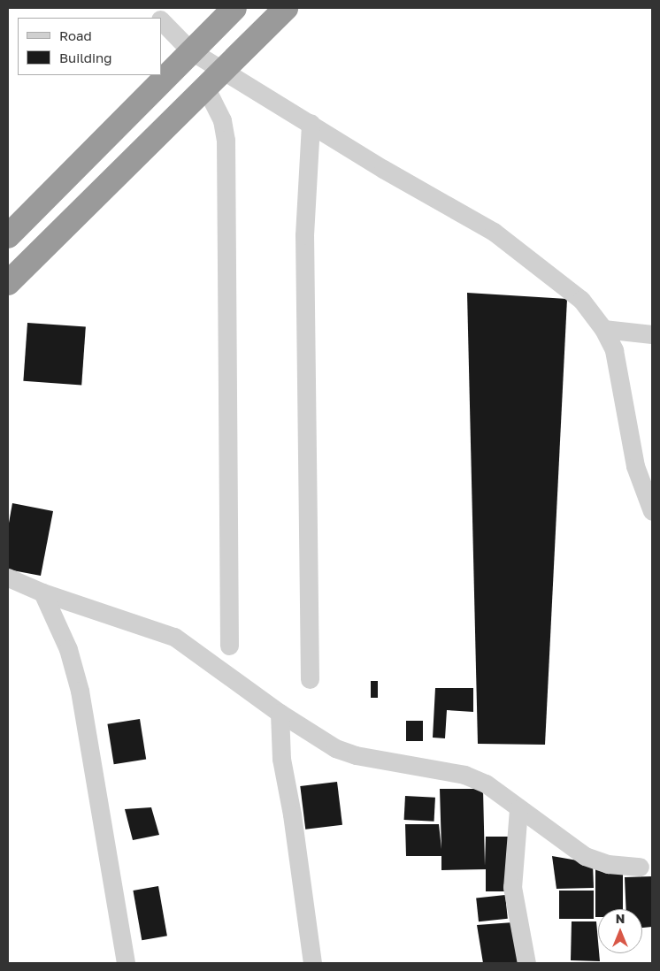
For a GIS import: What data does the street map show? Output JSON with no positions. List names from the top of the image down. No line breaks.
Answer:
{"legend":["Road","Building"],"north":"top"}
